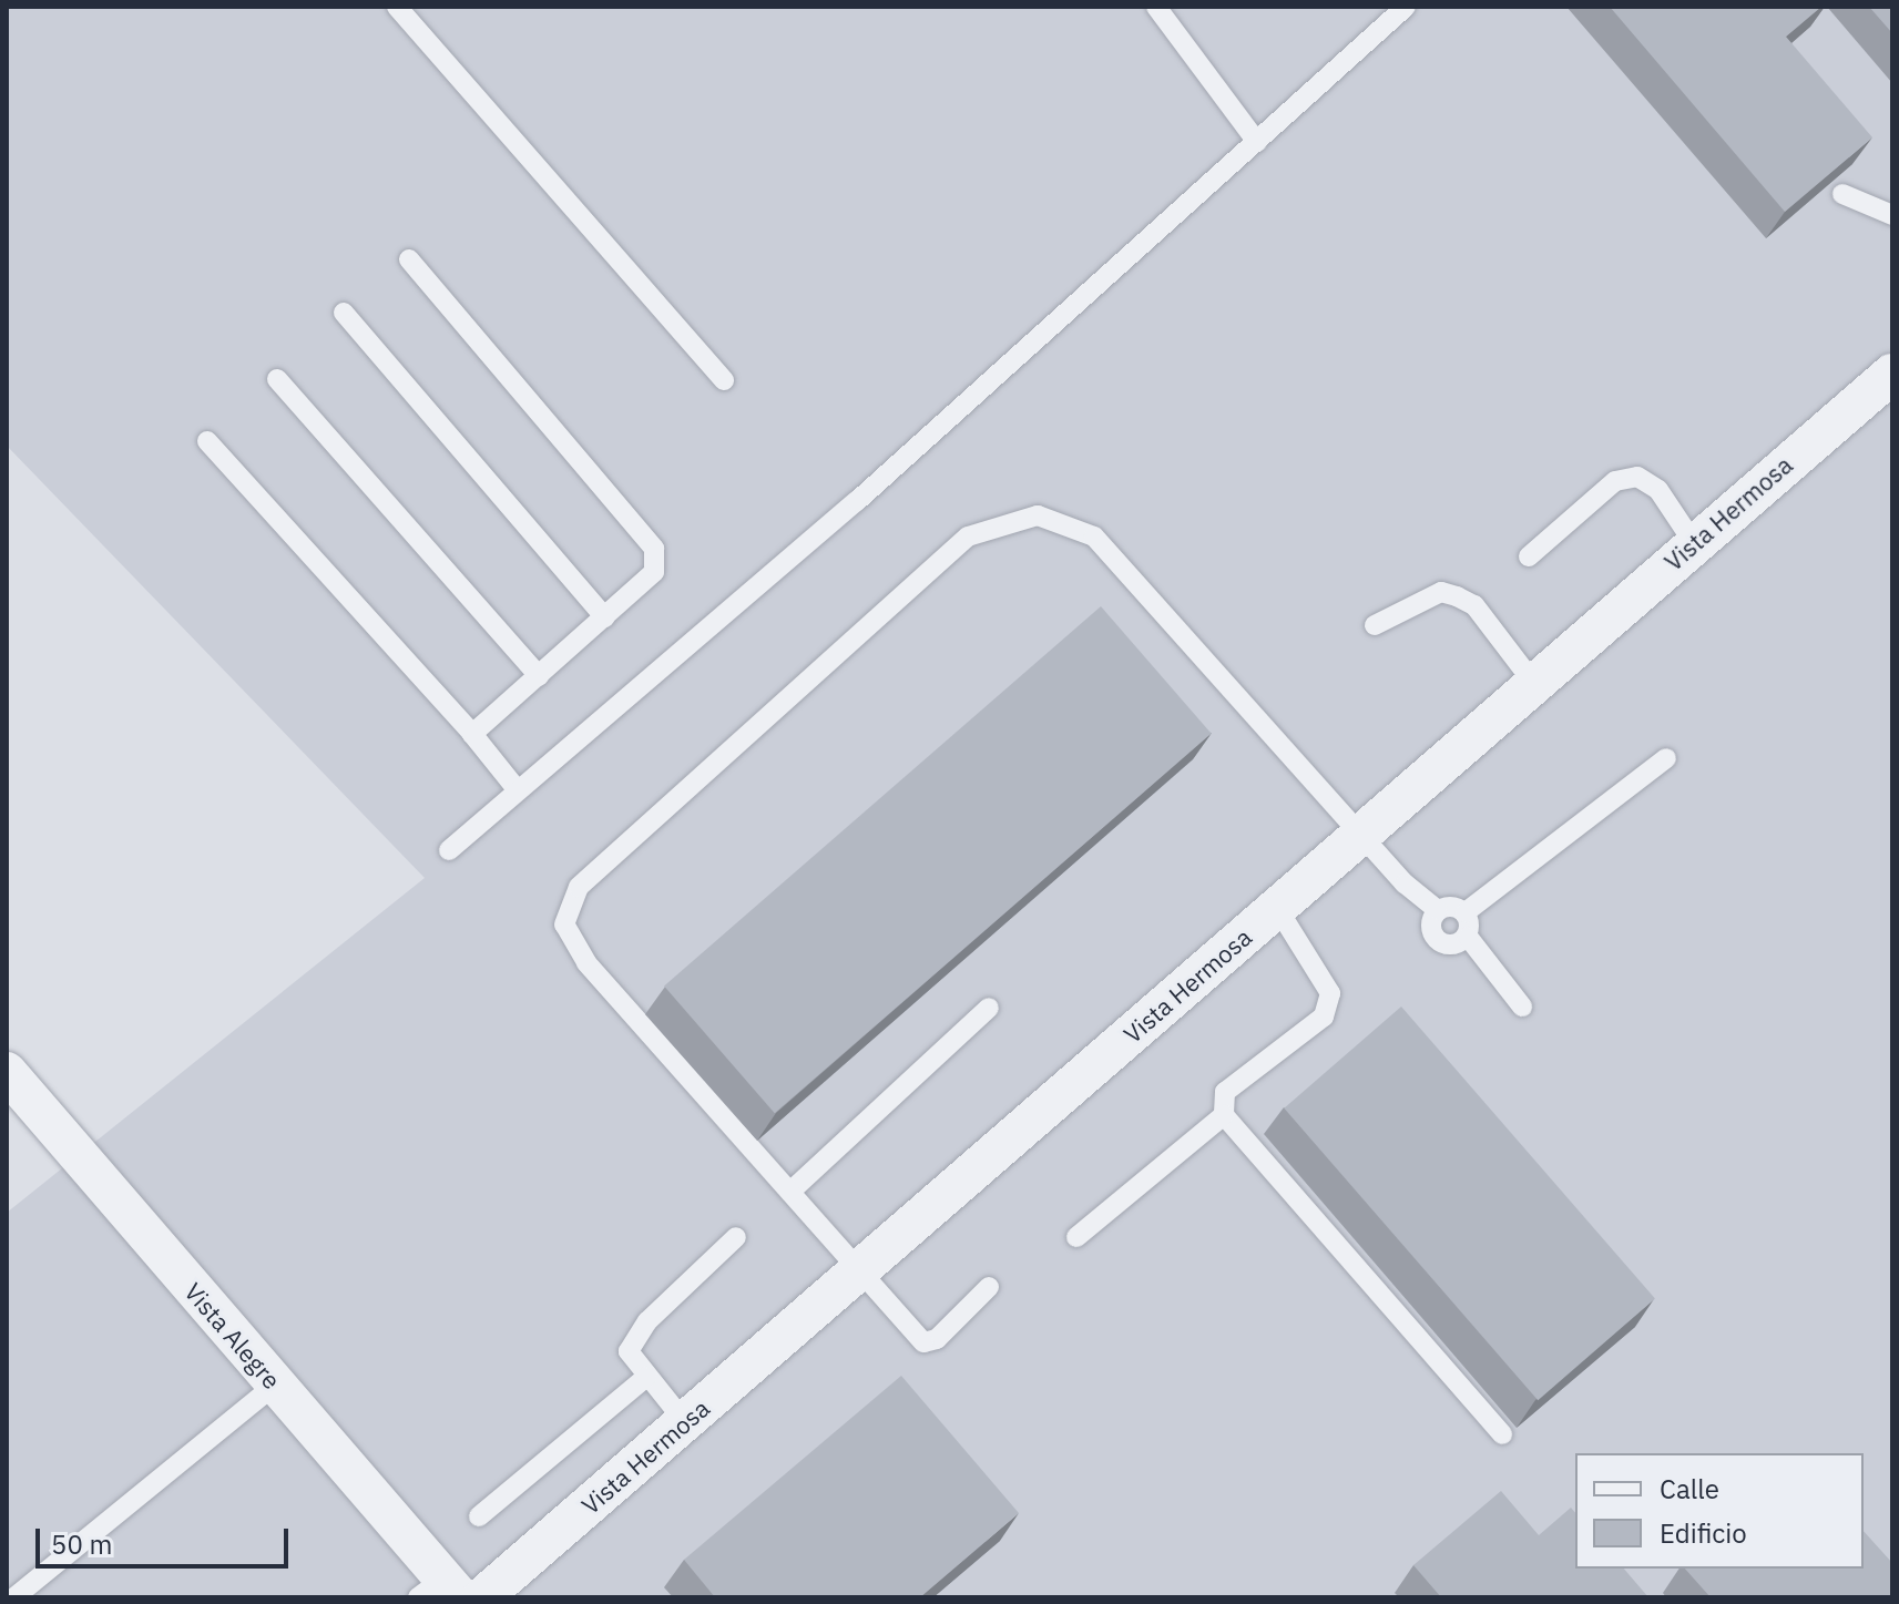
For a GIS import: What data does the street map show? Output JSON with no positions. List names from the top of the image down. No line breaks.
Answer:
{"streets":{"street":["Vista Hermosa","Vista Alegre"]},"legend":["Calle","Edificio"],"scale_bar":"50 m"}
